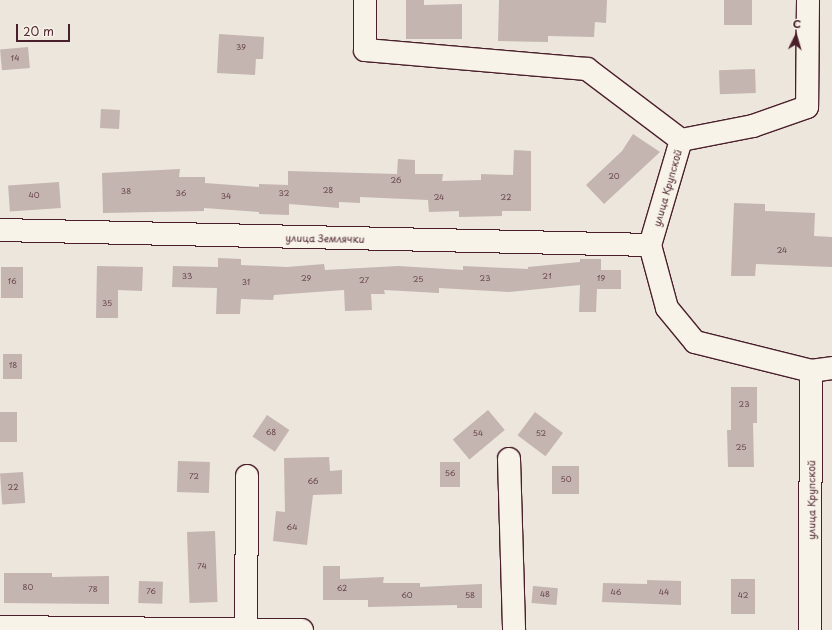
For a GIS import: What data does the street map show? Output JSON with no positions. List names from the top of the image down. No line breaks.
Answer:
{"streets":{"street":["улица Крупской","улица Землячки"]},"crossings":[["улица Крупской","улица Землячки"]],"house_numbers":["39","14","20","26","28","38","36","32","40","34","24","22","24","33","21","29","23","19","25","27","16","31","35","18","23","68","54","52","25","56","72","50","66","22","64","74","80","62","78","76","46","44","48","60","58","42"],"scale_bar":"20 m","north":"top"}
